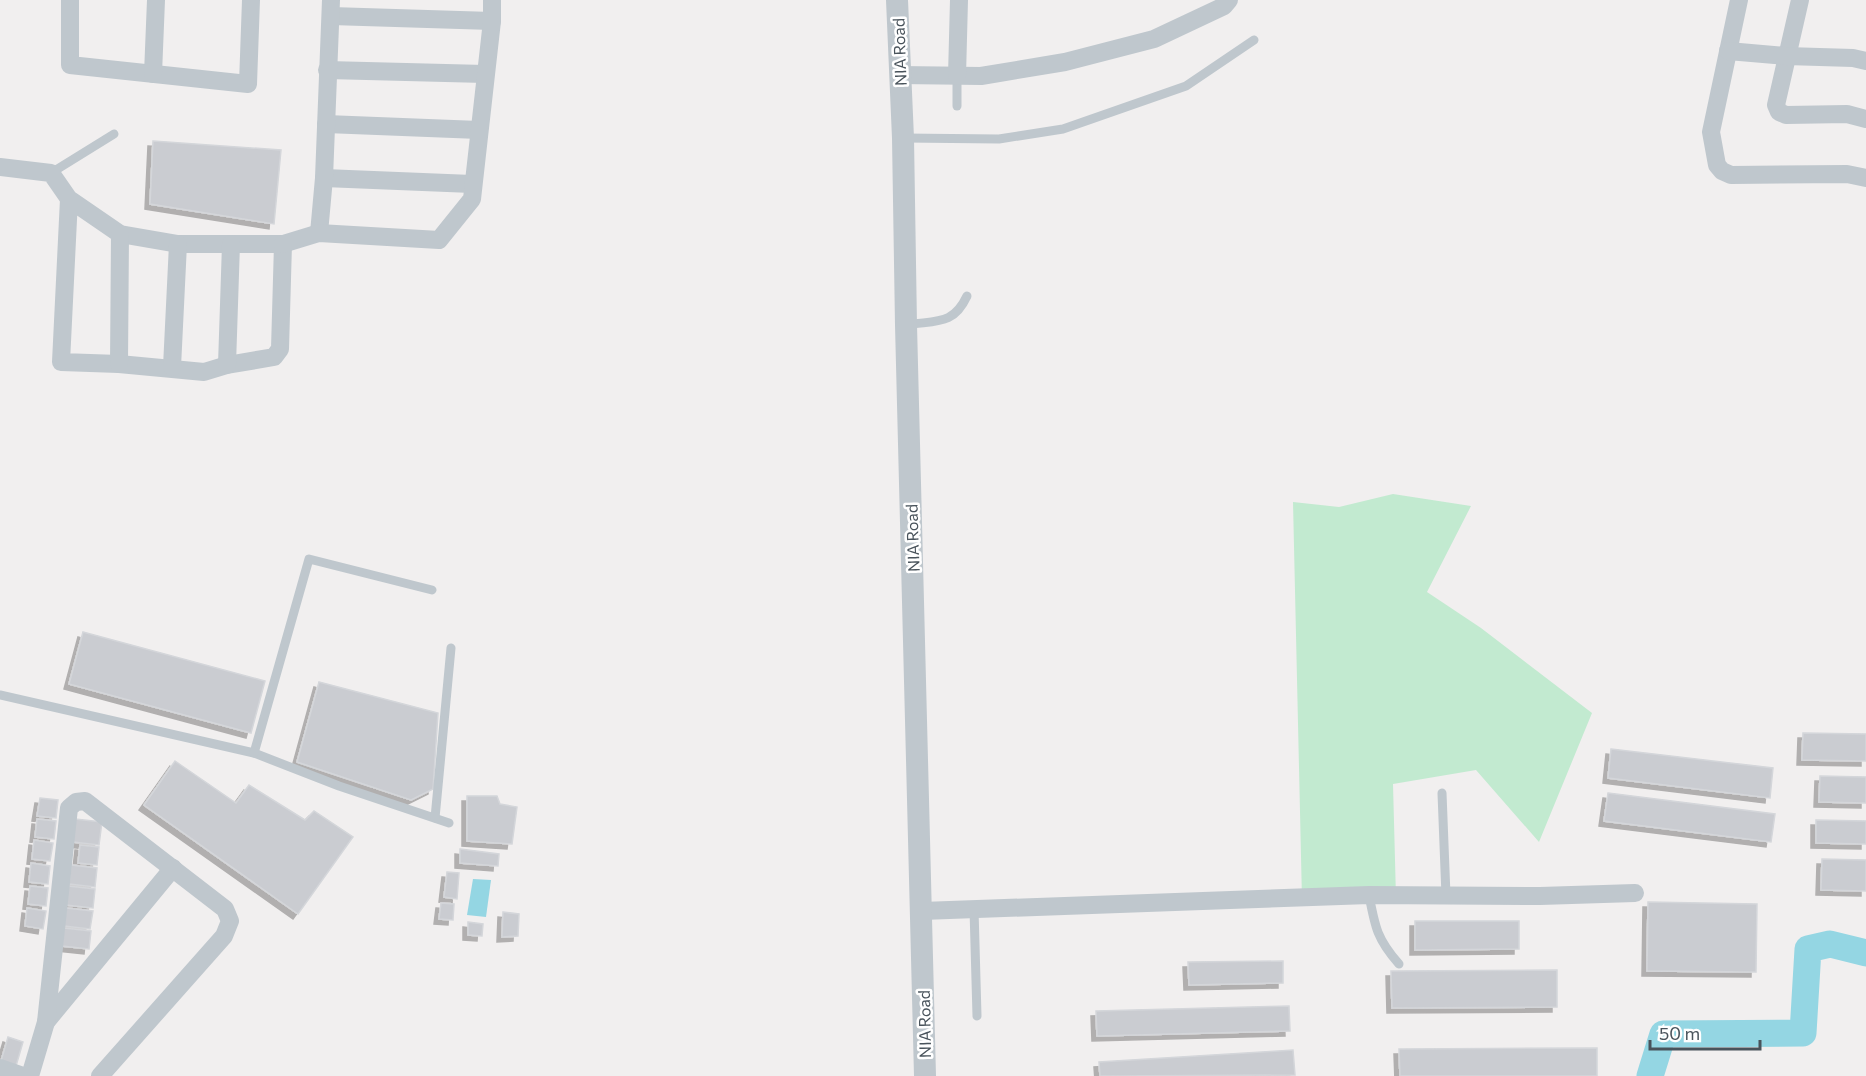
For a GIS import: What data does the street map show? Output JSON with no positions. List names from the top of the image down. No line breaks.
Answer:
{"streets":{"street":["NIA Road"]},"scale_bar":"50 m"}
